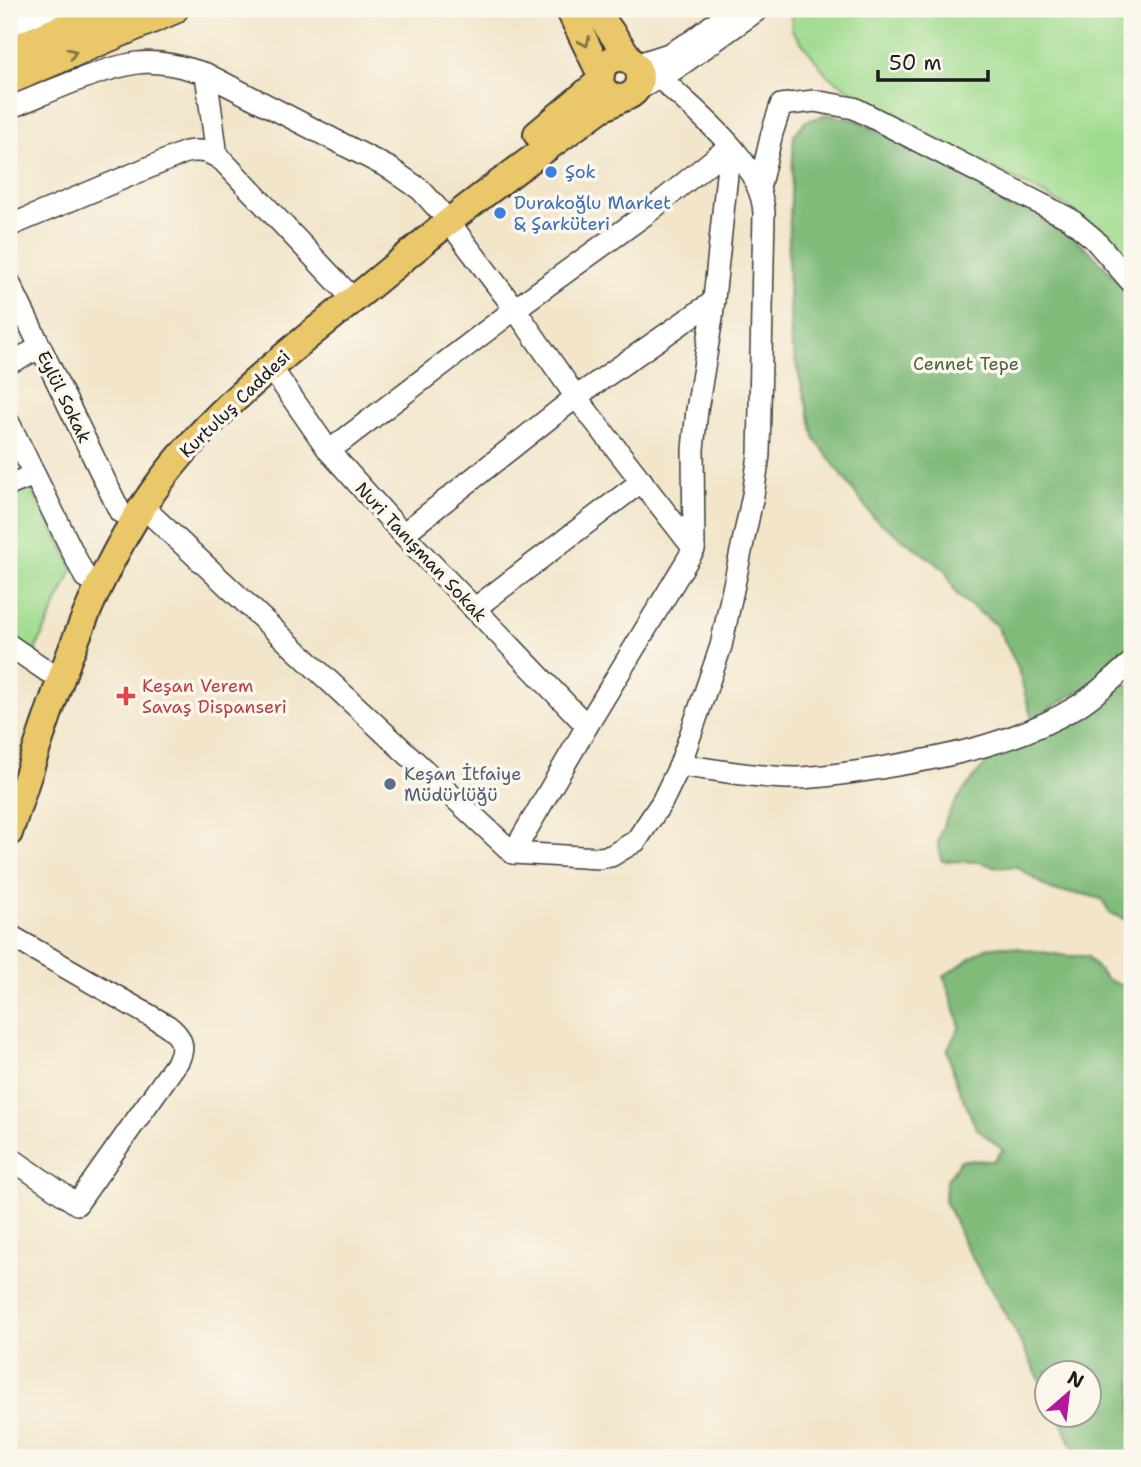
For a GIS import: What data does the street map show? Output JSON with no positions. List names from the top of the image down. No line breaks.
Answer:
{"streets":{"main road":["Kurtuluş Caddesi"],"street":["Eylül Sokak","Nuri Tanışman Sokak"]},"crossings":[["Eylül Sokak","Kurtuluş Caddesi"],["Kurtuluş Caddesi","Nuri Tanışman Sokak"]],"parks":["Cennet Tepe"],"places":{"other":["Şok","Durakoğlu Market & Şarküteri","Keşan İtfaiye Müdürlüğü"],"health":["Keşan Verem Savaş Dispanseri"]},"scale_bar":"50 m","north":"top right"}
